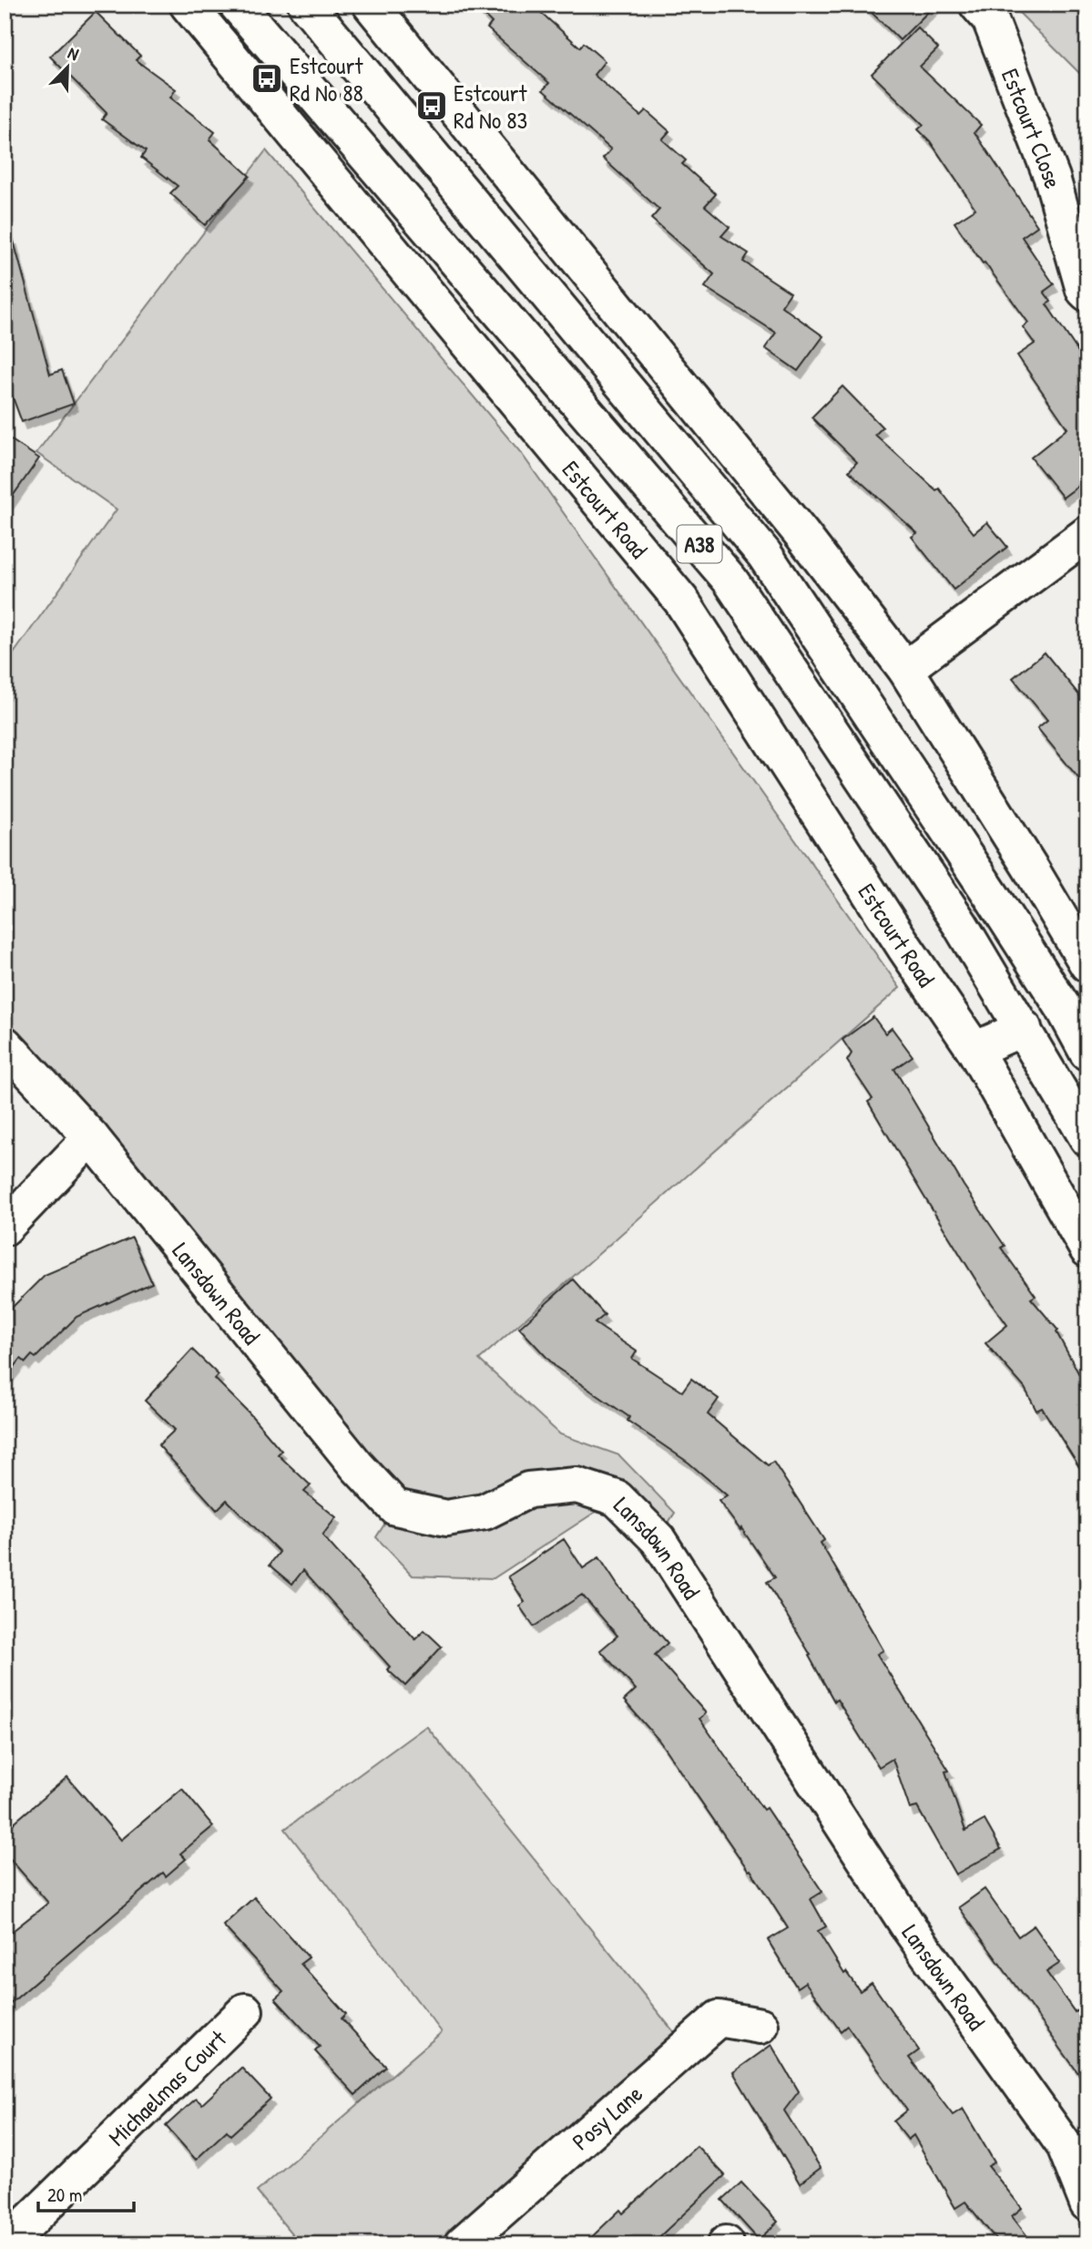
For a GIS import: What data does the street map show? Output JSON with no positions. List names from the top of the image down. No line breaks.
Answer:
{"streets":{"street":["Estcourt Close","Estcourt Road","A38","Lansdown Road","Michaelmas Court","Posy Lane"]},"places":{"bus stop":["Estcourt Rd No 88","Estcourt Rd No 83"]},"scale_bar":"20 m","north":"top right"}
